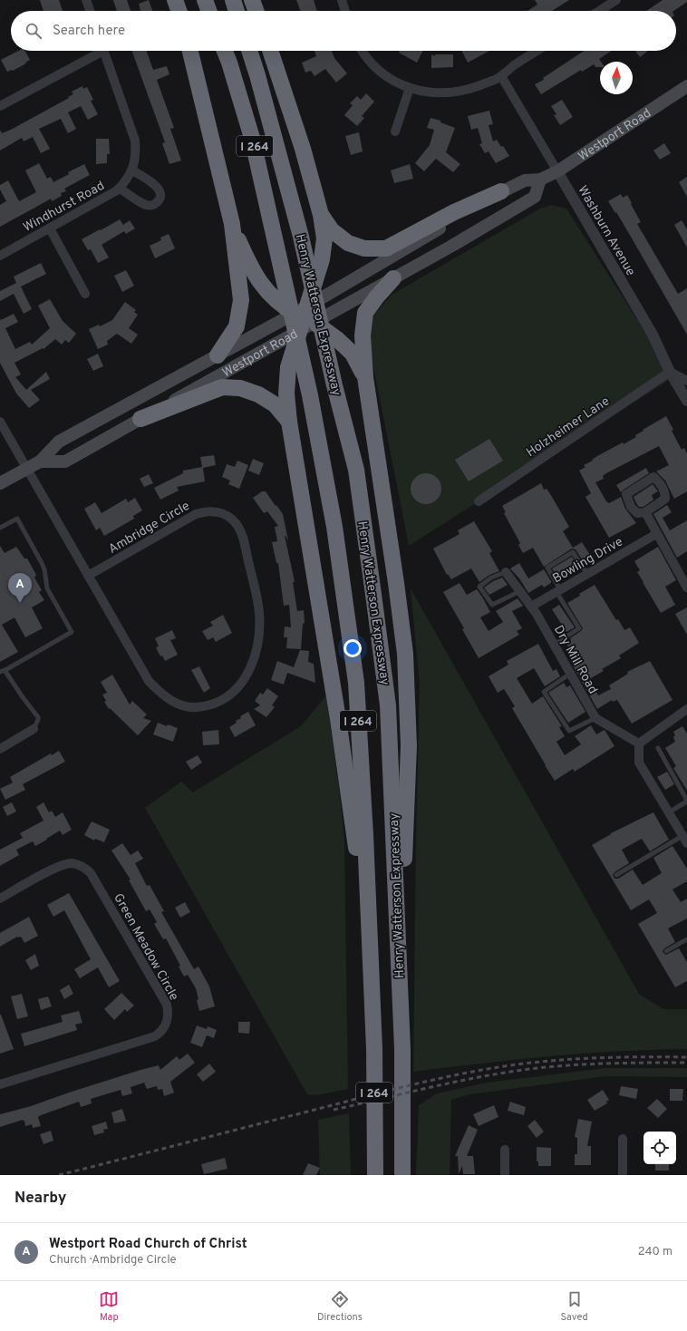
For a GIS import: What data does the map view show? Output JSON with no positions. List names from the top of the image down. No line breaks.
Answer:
{"streets":{"highway":["I 264","Henry Watterson Expressway"],"main road":["Westport Road"],"street":["Windhurst Road","Washburn Avenue","Holzheimer Lane","Ambridge Circle","Bowling Drive","Dry Mill Road","Green Meadow Circle"]},"crossings":[["Westport Road","Washburn Avenue"],["Westport Road","Ambridge Circle"],["Washburn Avenue","Holzheimer Lane"],["Bowling Drive","Dry Mill Road"]],"north":"top","page":{"search":"Search here","pins":"A","heading":"Nearby","list":[{"mark":"A","name":"Westport Road Church of Christ","note":"Church · Ambridge Circle","value":"240 m"}],"nav":["Map","Directions","Saved"]}}
